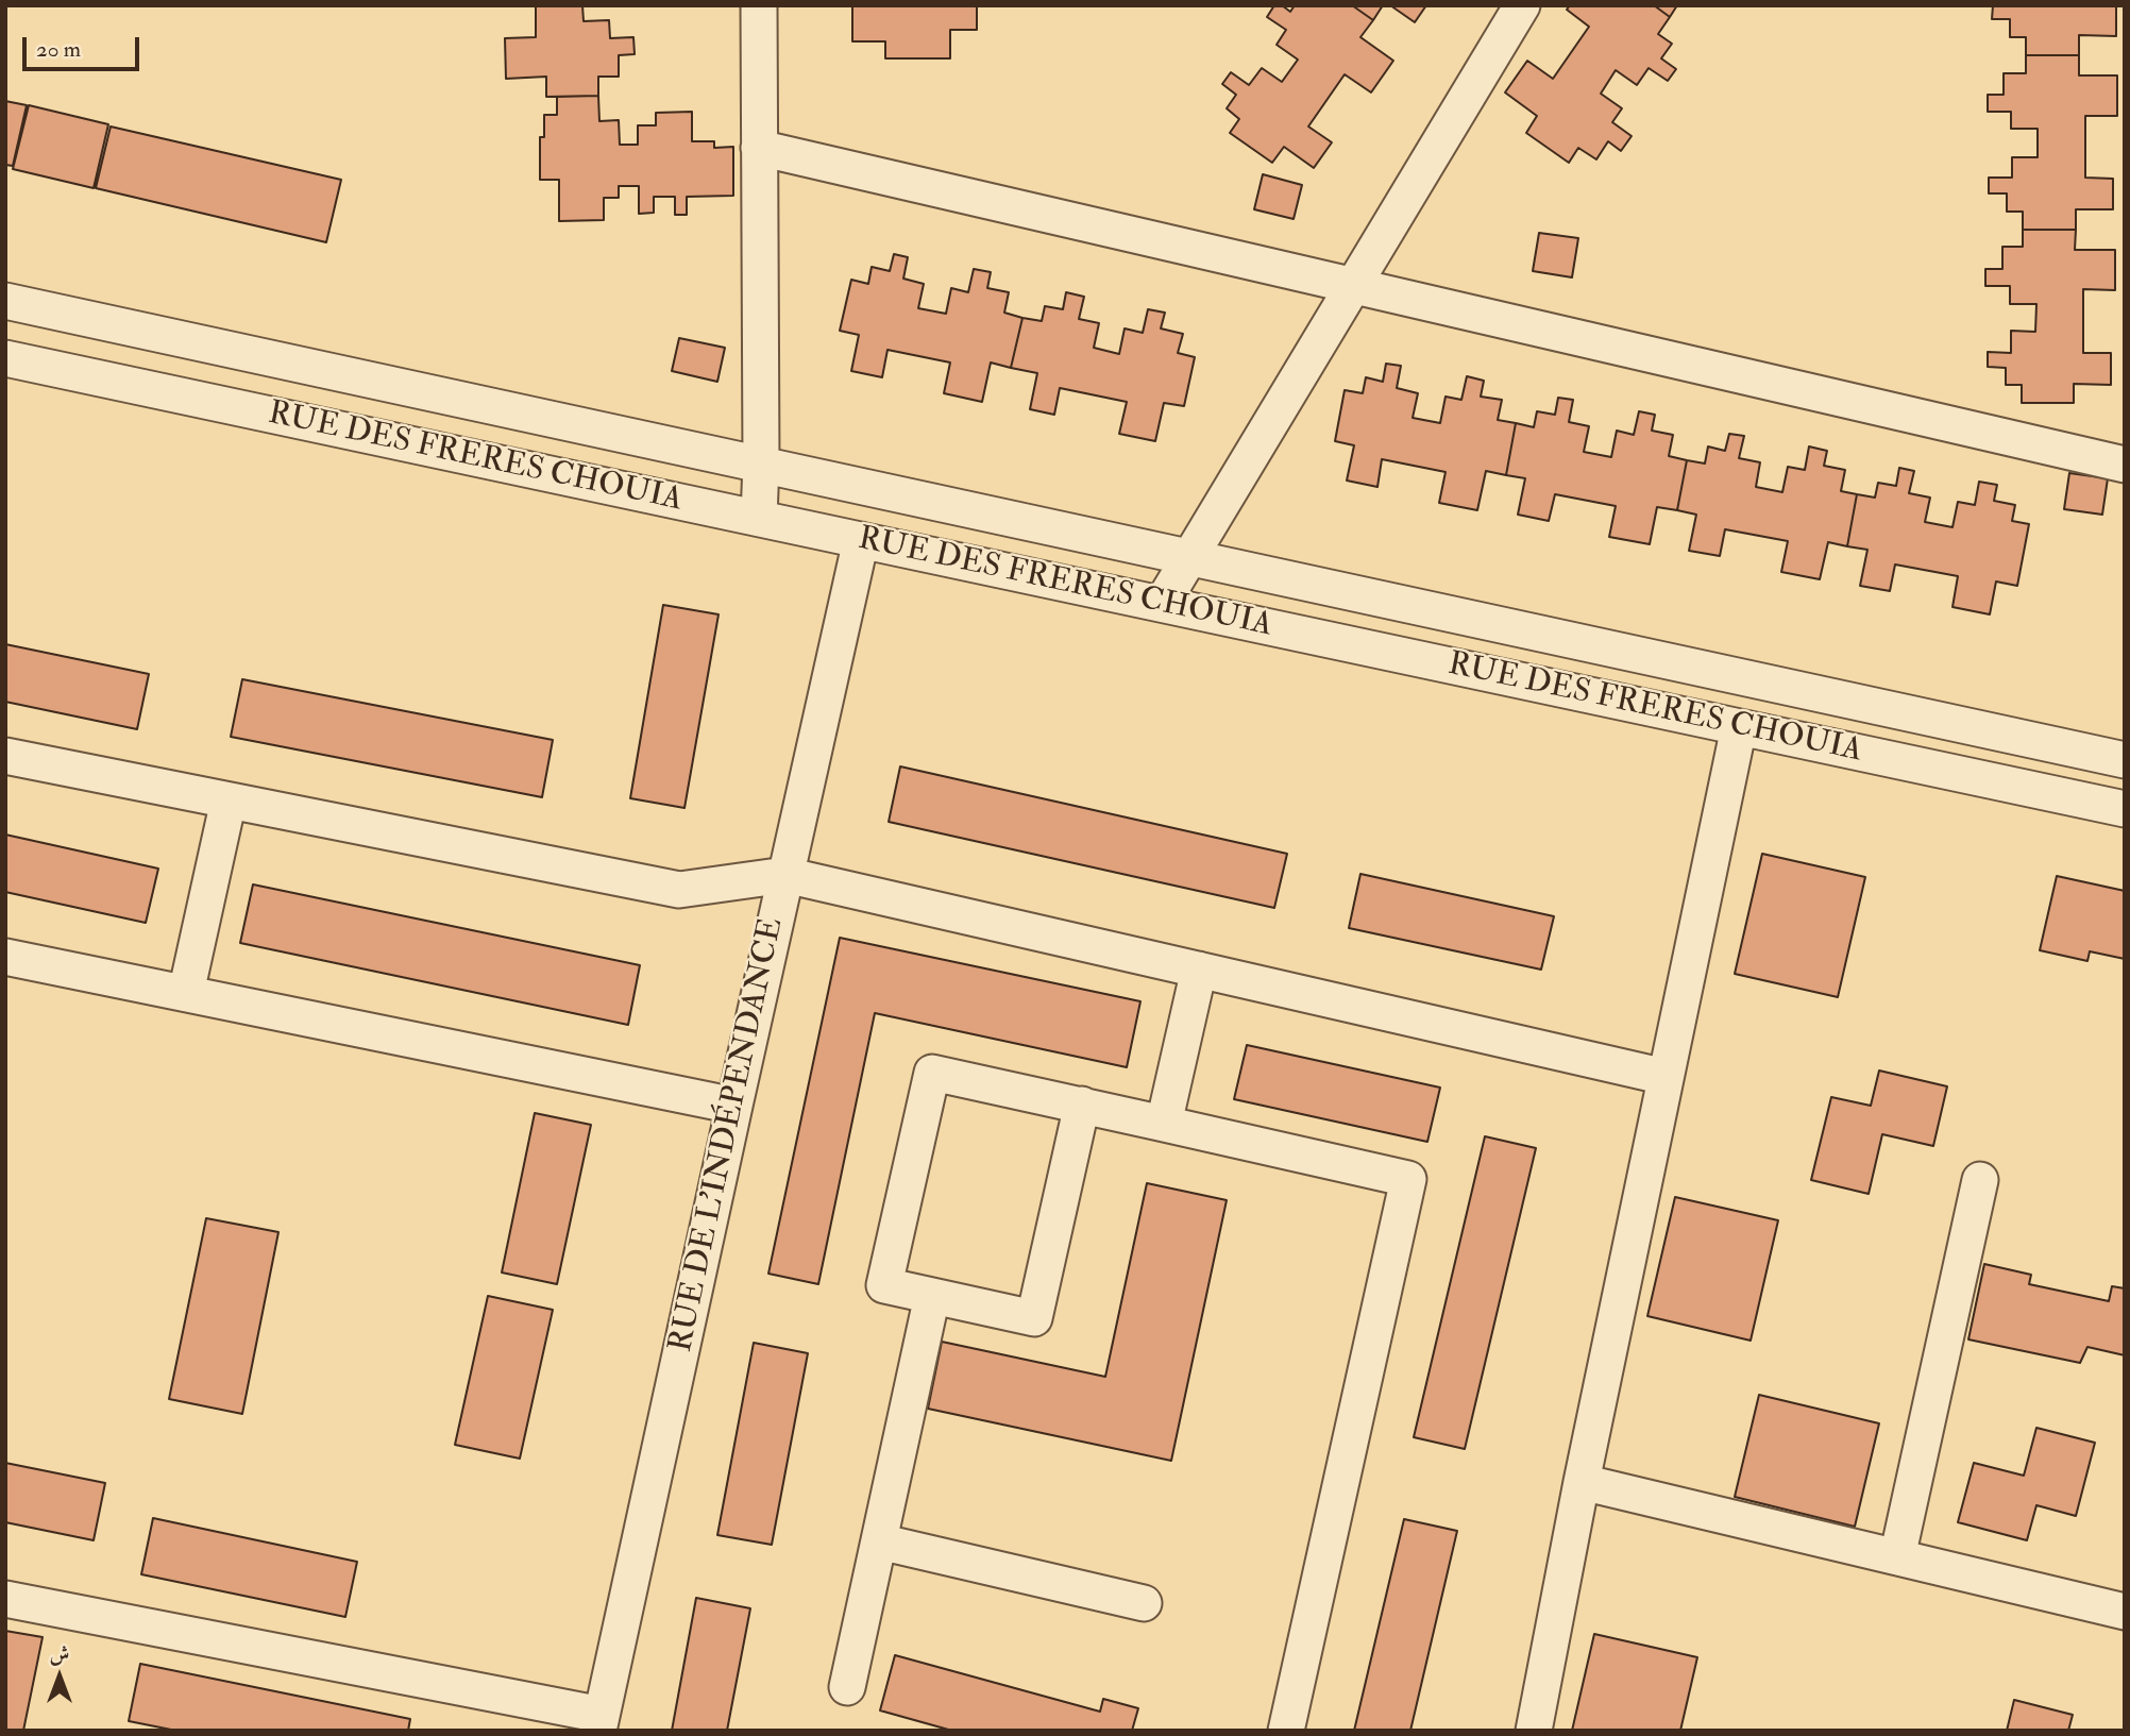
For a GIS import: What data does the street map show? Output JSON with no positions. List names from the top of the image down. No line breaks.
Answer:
{"streets":{"street":["RUE DES FRERES CHOUIA","RUE DE L'INDÉPENDANCE"]},"crossings":[["RUE DES FRERES CHOUIA","RUE DE L'INDÉPENDANCE"]],"scale_bar":"20 m","north":"top"}
